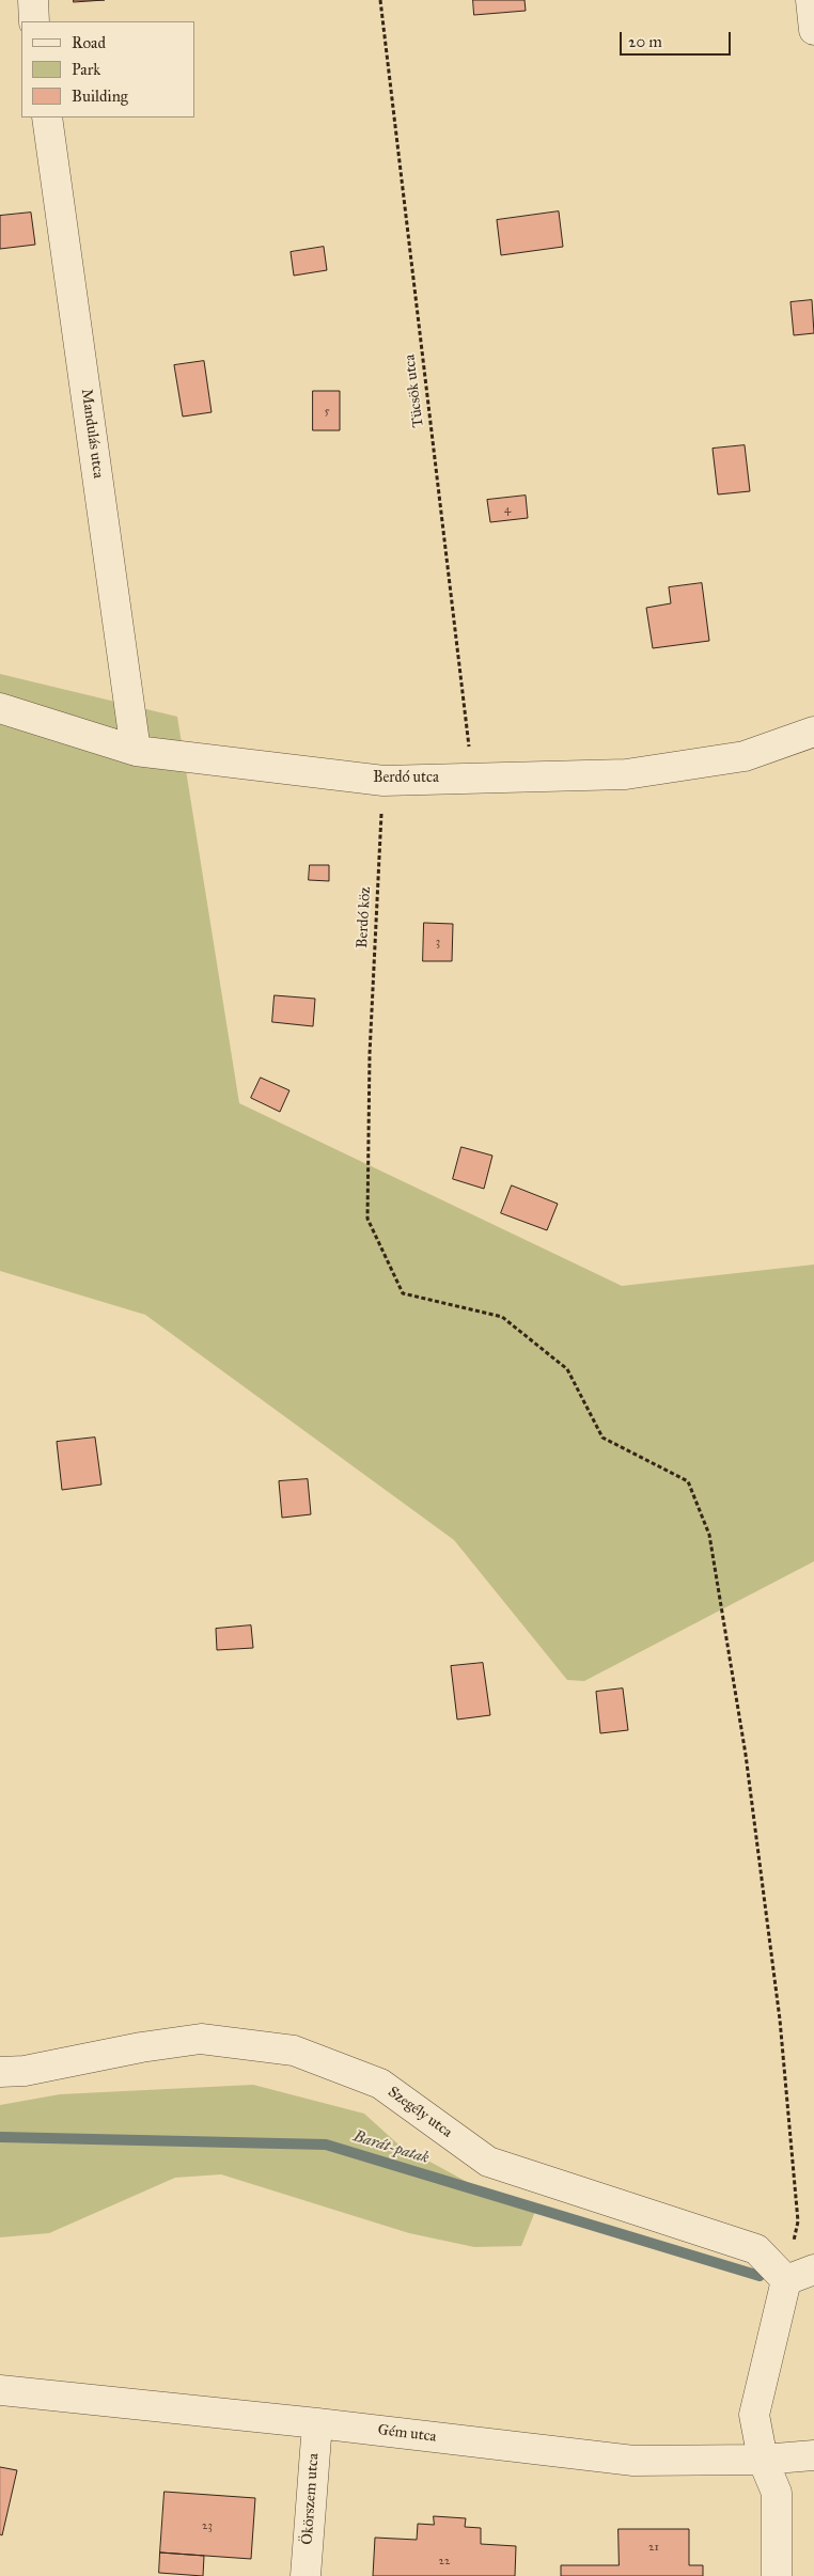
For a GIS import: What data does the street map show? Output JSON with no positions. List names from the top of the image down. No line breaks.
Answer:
{"streets":{"street":["Mandulás utca","Berdó utca","Szegély utca","Gém utca","Ökörszem utca"],"path":["Tücsök utca","Berdó köz"]},"crossings":[["Tücsök utca","Berdó utca"],["Mandulás utca","Berdó utca"],["Berdó utca","Berdó köz"],["Berdó köz","Szegély utca"],["Gém utca","Ökörszem utca"]],"water":["Barát-patak"],"house_numbers":["5","4","3","23","21","22"],"legend":["Road","Park","Building"],"scale_bar":"20 m"}
